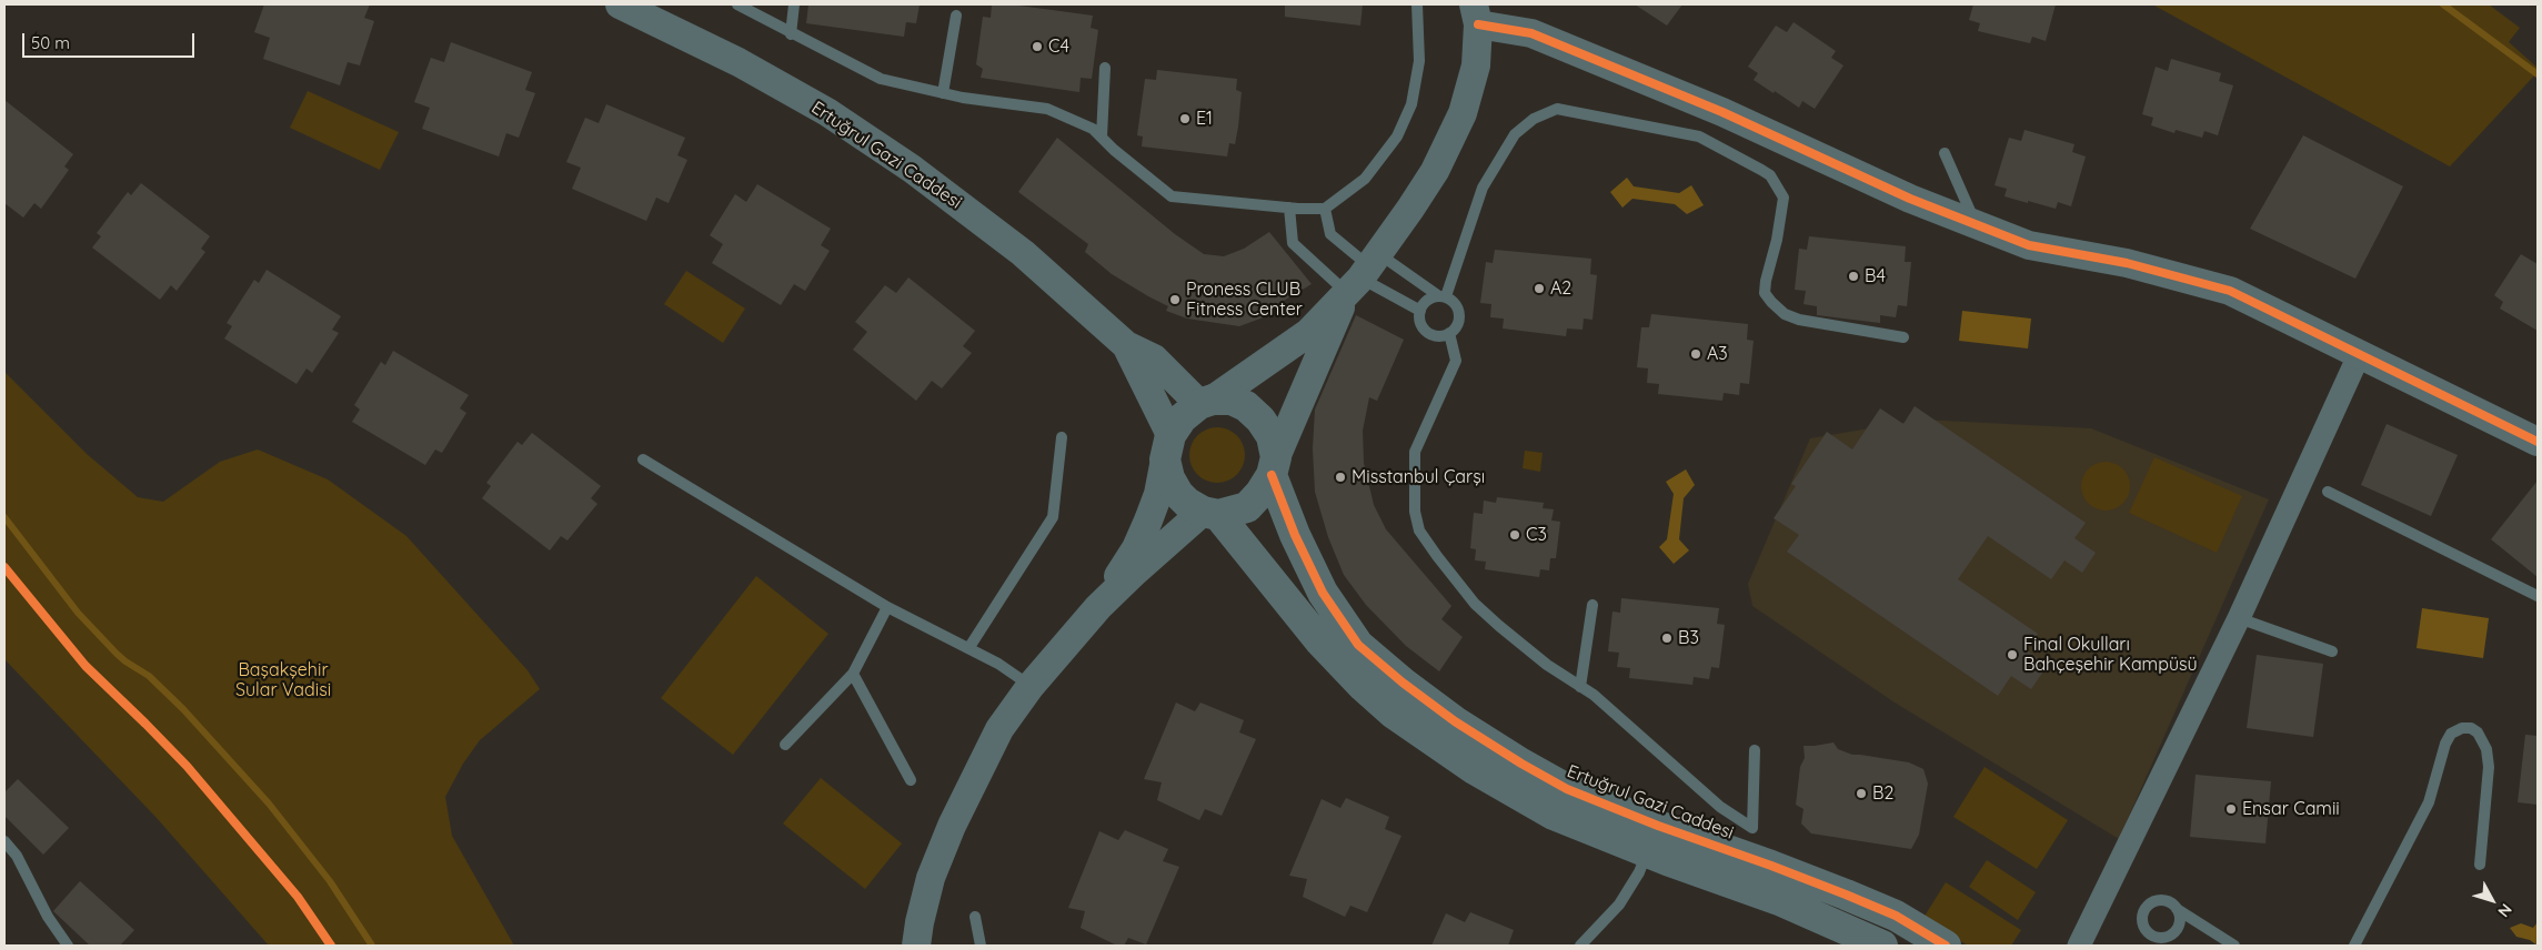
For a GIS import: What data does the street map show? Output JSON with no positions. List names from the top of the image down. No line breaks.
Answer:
{"streets":{"main road":["Ertuğrul Gazi Caddesi"]},"parks":["Başakşehir Sular Vadisi"],"places":["C4","E1","B4","A2","Proness CLUB Fitness Center","A3","Misstanbul Çarşı","C3","B3","Final Okulları Bahçeşehir Kampüsü","B2","Ensar Camii"],"scale_bar":"50 m","north":"bottom right"}
